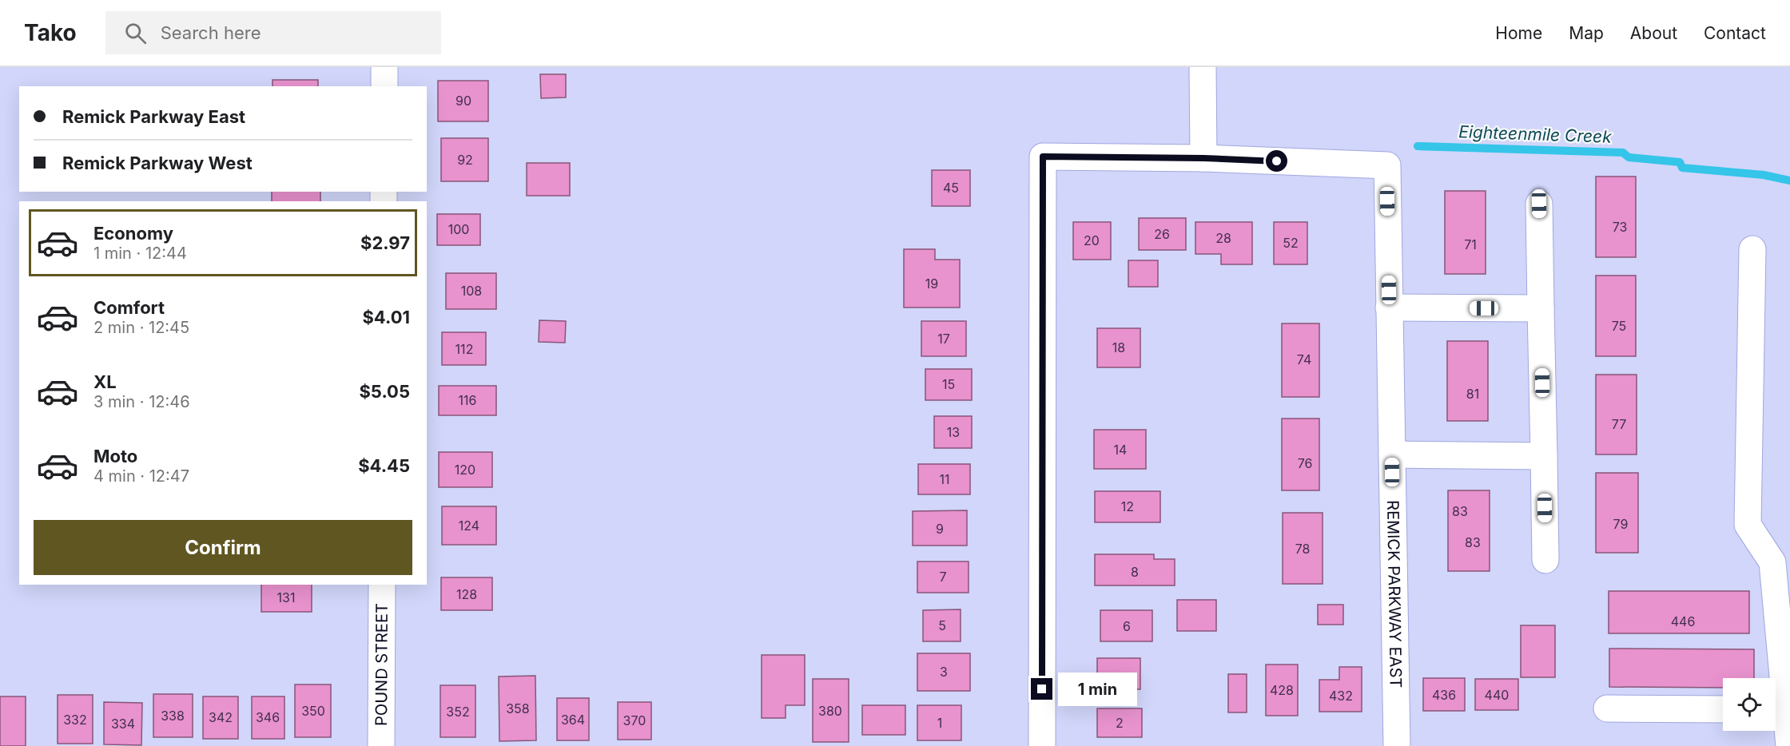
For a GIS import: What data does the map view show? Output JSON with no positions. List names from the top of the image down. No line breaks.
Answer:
{"streets":{"street":["REMICK PARKWAY EAST","POUND STREET"]},"water":["Eighteenmile Creek"],"house_numbers":["90","92","45","73","100","26","28","20","52","71","19","108","75","17","18","112","74","15","81","116","77","13","14","76","120","11","12","83","79","124","9","83","78","8","7","128","131","446","5","6","3","428","436","440","432","358","350","380","352","338","342","346","332","364","370","1","2","334"],"page":{"header":"Tako","search":"Search here","nav":["Home","Map","About","Contact"],"banner":["Remick Parkway East","Remick Parkway West"],"list":[{"name":"Economy","note":"1 min · 12:44","value":"$2.97"},{"name":"Comfort","note":"2 min · 12:45","value":"$4.01"},{"name":"XL","note":"3 min · 12:46","value":"$5.05"},{"name":"Moto","note":"4 min · 12:47","value":"$4.45"}],"buttons":"Confirm","bubble":"1 min"}}
